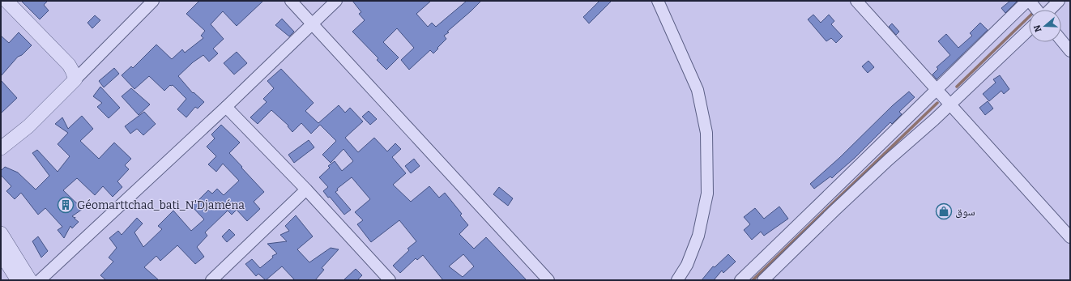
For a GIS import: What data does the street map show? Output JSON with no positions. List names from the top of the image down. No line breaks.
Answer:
{"places":{"building":["Géomarttchad_bati_N'Djaména"],"shop":["سوق"]},"north":"left"}
